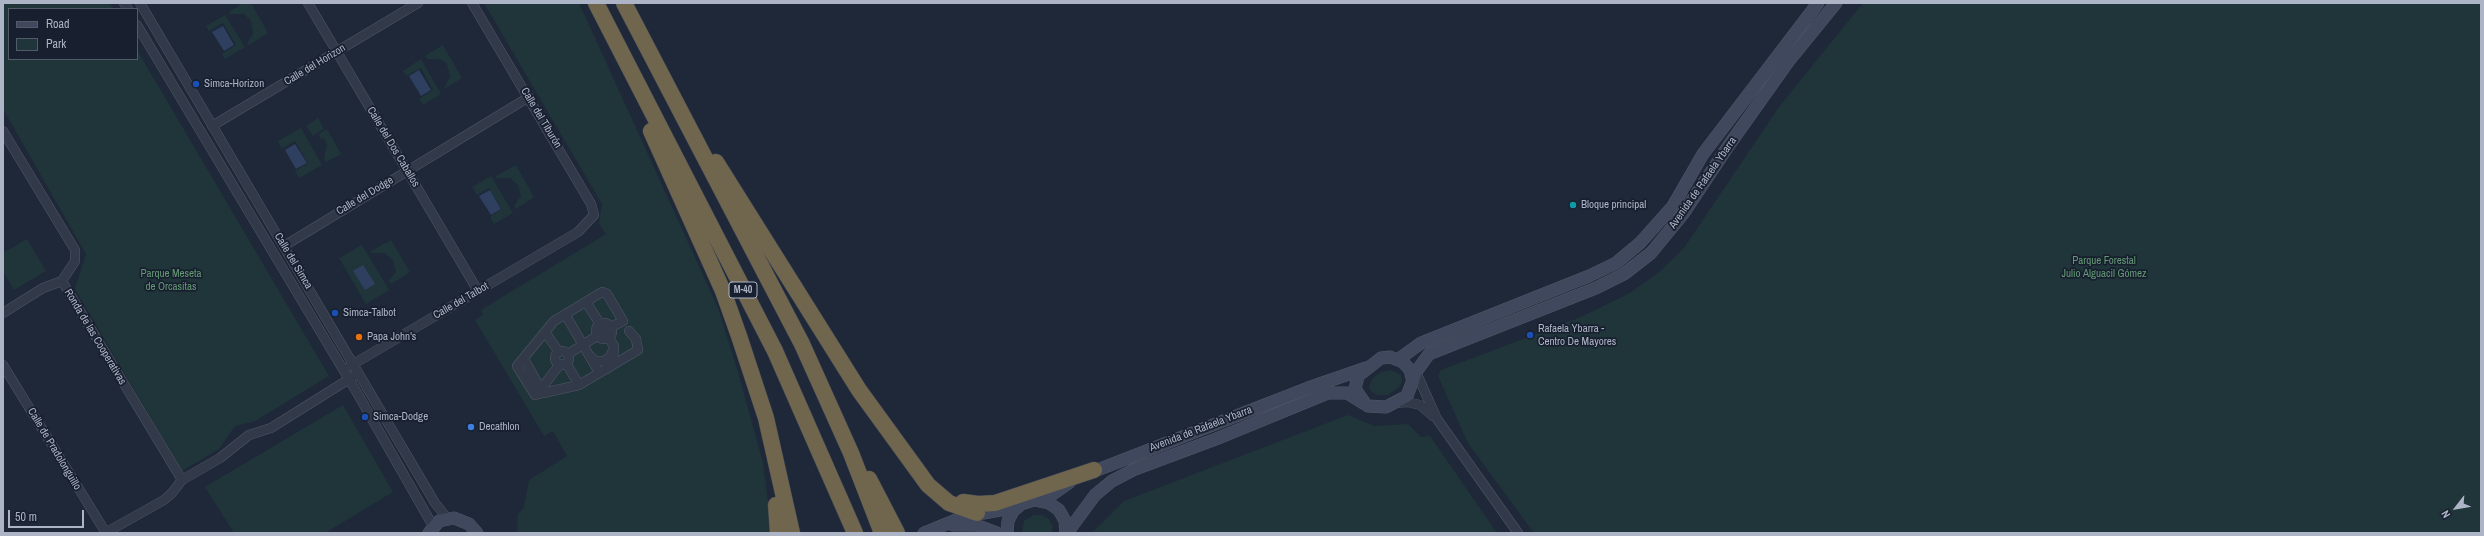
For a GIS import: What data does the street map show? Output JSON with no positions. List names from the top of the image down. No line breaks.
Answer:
{"streets":{"highway":["M-40"],"main road":["Avenida de Rafaela Ybarra"],"street":["Calle del Horizon","Calle del Tiburón","Calle del Dos Caballos","Calle del Dodge","Calle del Simca","Calle del Talbot","Ronda de las Cooperativas","Calle de Pradolonguillo"]},"crossings":[["Calle del Horizon","Calle del Dos Caballos"],["Calle del Horizon","Calle del Simca"],["Calle del Tiburón","Calle del Dodge"],["Calle del Tiburón","Calle del Talbot"],["Calle del Dos Caballos","Calle del Dodge"],["Calle del Dos Caballos","Calle del Talbot"],["Calle del Dodge","Calle del Simca"],["Calle del Simca","Calle del Talbot"]],"parks":["Parque Forestal Julio Alguacil Gómez","Parque Meseta de Orcasitas"],"places":["Simca-Horizon","Bloque principal","Simca-Talbot","Rafaela Ybarra - Centro De Mayores","Papa John's","Simca-Dodge","Decathlon"],"legend":["Road","Park"],"scale_bar":"50 m","north":"bottom left"}
